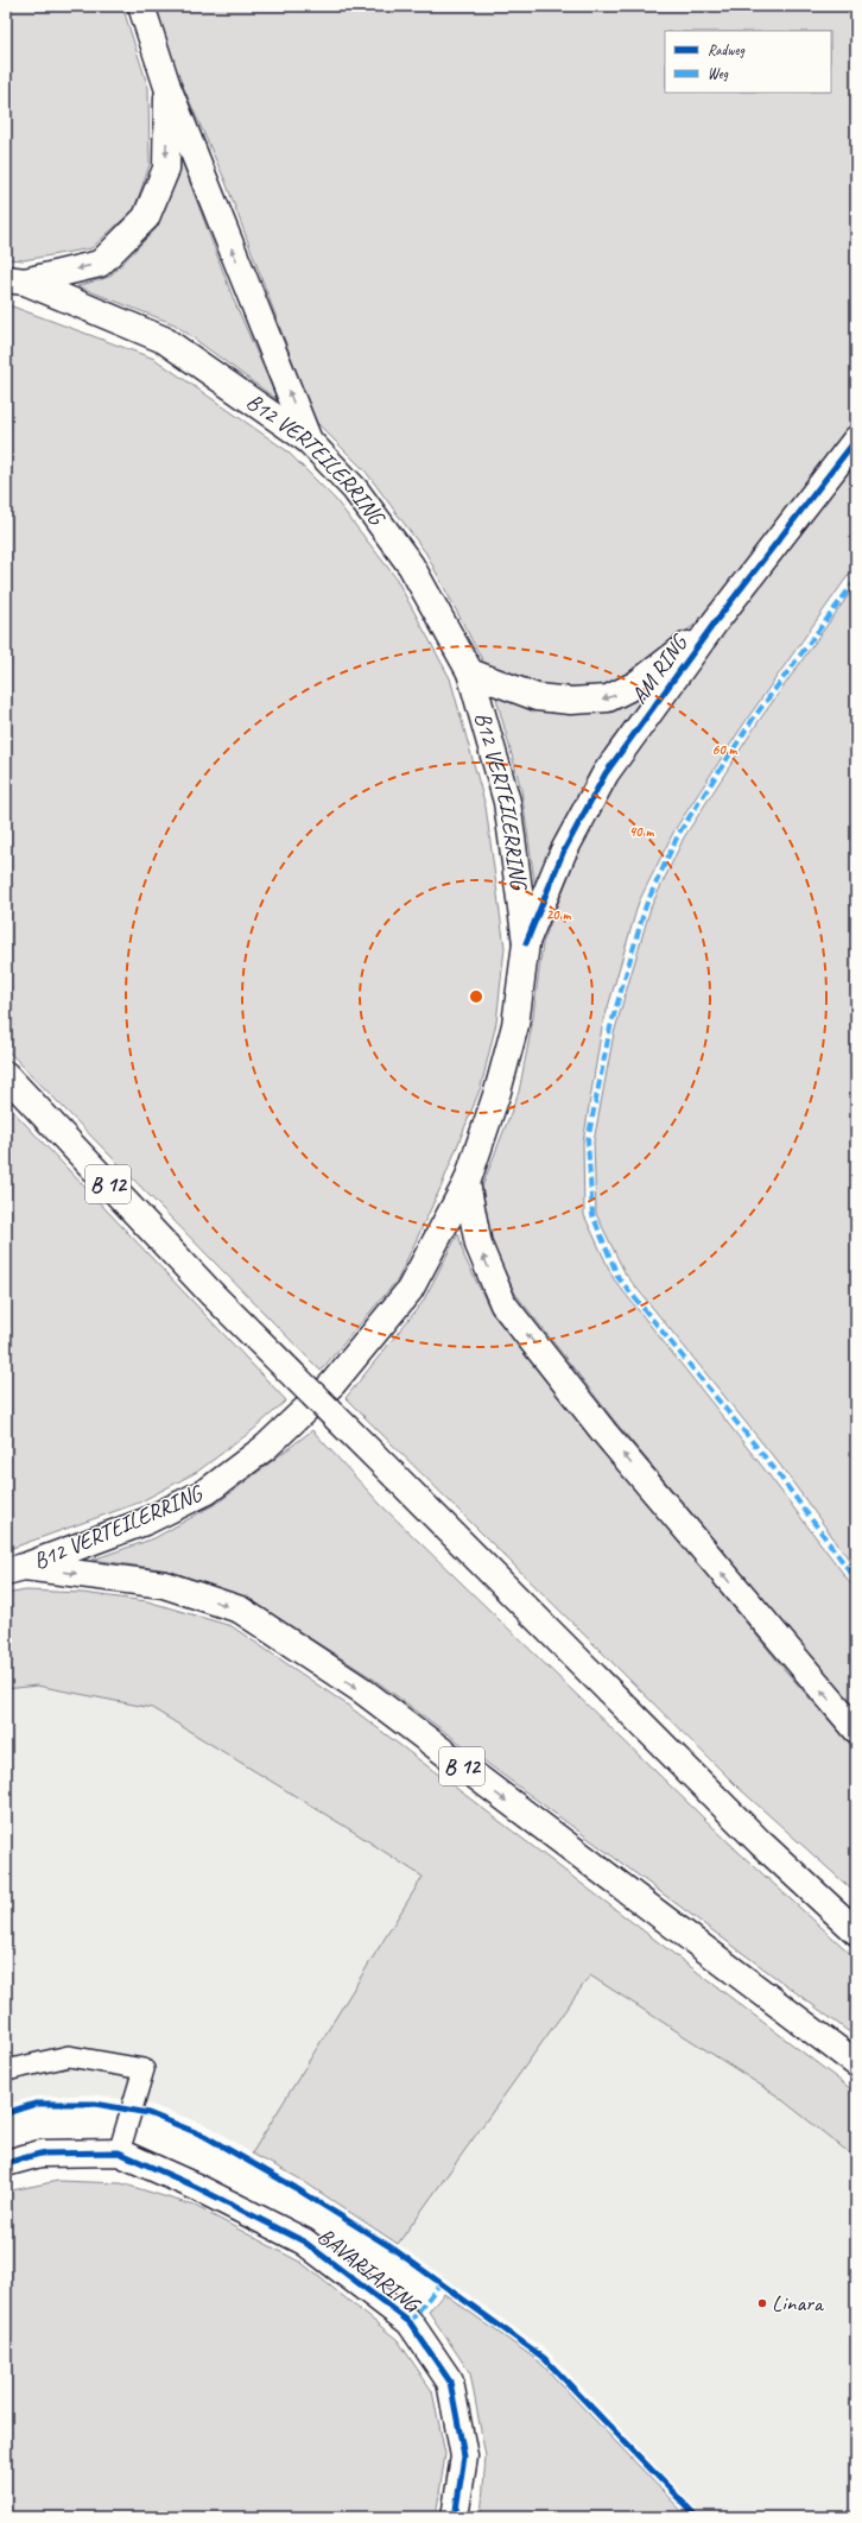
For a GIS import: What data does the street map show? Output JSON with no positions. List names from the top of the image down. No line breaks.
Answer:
{"streets":{"main road":["B12 VERTEILERRING","AM RING","B 12","BAVARIARING"]},"crossings":[["B12 VERTEILERRING","AM RING"],["B12 VERTEILERRING","B 12"]],"places":["Linara"],"legend":["Radweg","Weg"],"rings":["60 m","40 m","20 m"]}
